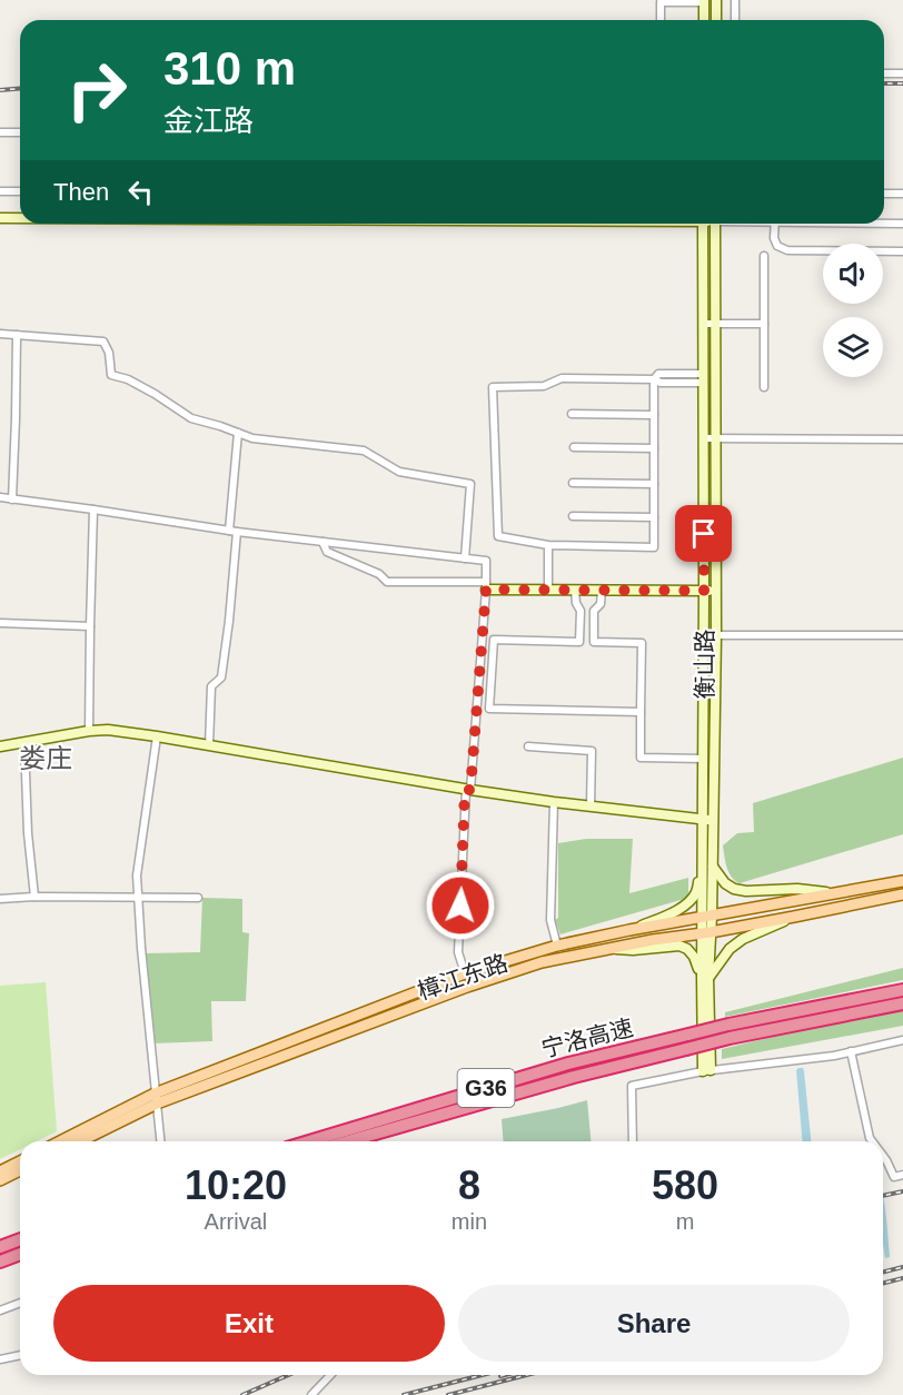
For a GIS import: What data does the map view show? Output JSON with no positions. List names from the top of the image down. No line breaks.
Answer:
{"streets":{"highway":["宁洛高速","G36"],"main road":["樟江东路"],"street":["衡山路"]},"crossings":[["衡山路","樟江东路"]],"districts":["娄庄"],"page":{"turn":["310 m","金江路"],"then":"Then","eta":["10:20","Arrival","8","min","580","m"],"buttons":["Exit","Share"]}}
